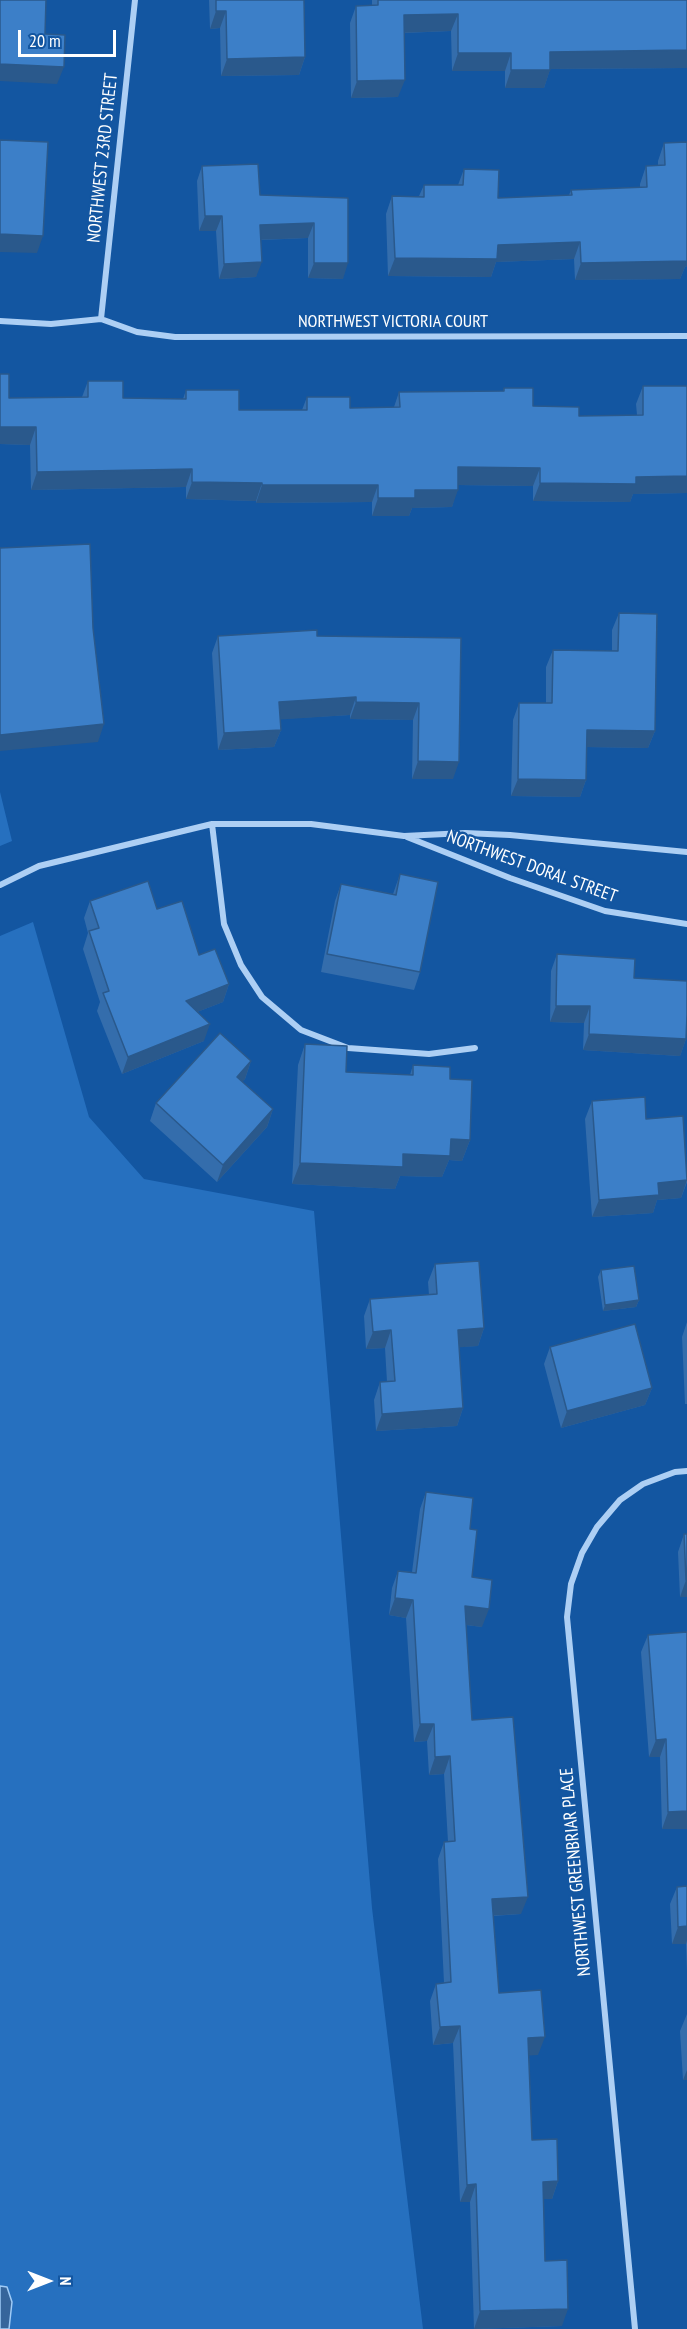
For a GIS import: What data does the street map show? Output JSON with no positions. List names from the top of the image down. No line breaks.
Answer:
{"streets":{"street":["NORTHWEST 23RD STREET","NORTHWEST VICTORIA COURT","NORTHWEST DORAL STREET","NORTHWEST GREENBRIAR PLACE"]},"crossings":[["NORTHWEST 23RD STREET","NORTHWEST VICTORIA COURT"]],"scale_bar":"20 m","north":"right"}
